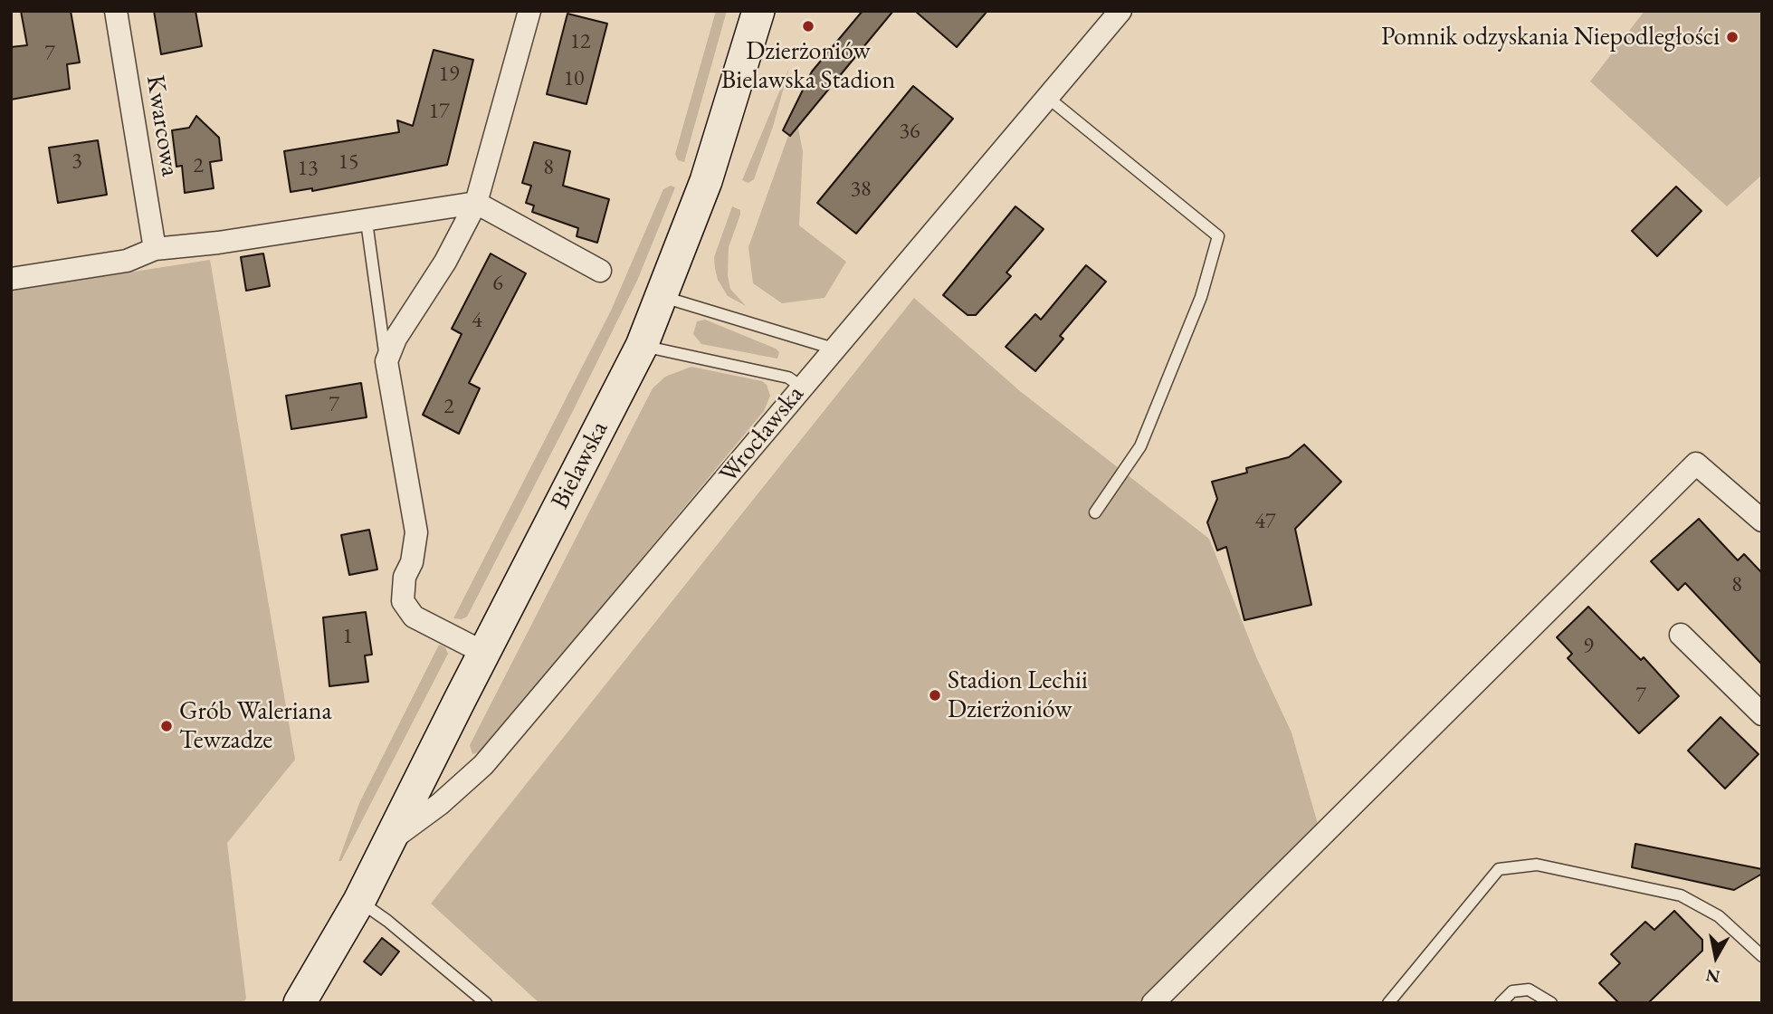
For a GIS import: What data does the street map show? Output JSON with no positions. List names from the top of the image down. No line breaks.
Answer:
{"streets":{"main road":["Bielawska"],"street":["Kwarcowa","Wrocławska"]},"crossings":[["Wrocławska","Bielawska"]],"places":["Dzierżoniów Bielawska Stadion","Pomnik odzyskania Niepodległości","Stadion Lechii Dzierżoniów","Grób Waleriana Tewzadze"],"house_numbers":["12","7","19","10","17","36","3","15","2","8","13","38","6","4","7","2","47","8","1","9","7"],"north":"bottom"}
